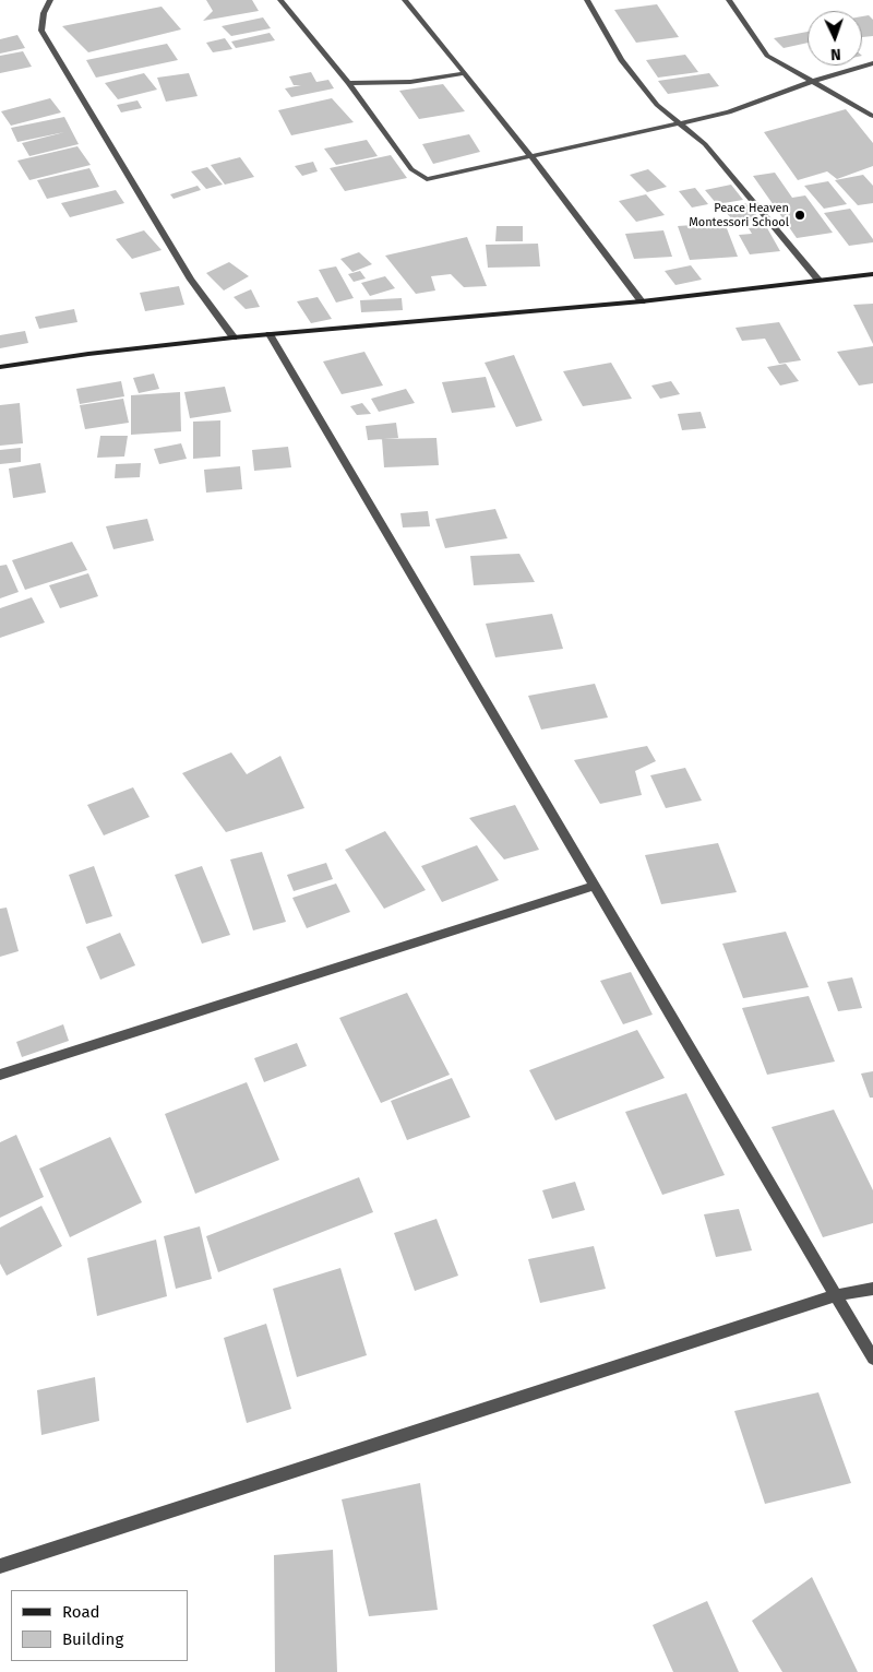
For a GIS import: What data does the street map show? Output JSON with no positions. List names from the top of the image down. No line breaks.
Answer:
{"places":["Peace Heaven Montessori School"],"legend":["Road","Building"],"north":"bottom"}
